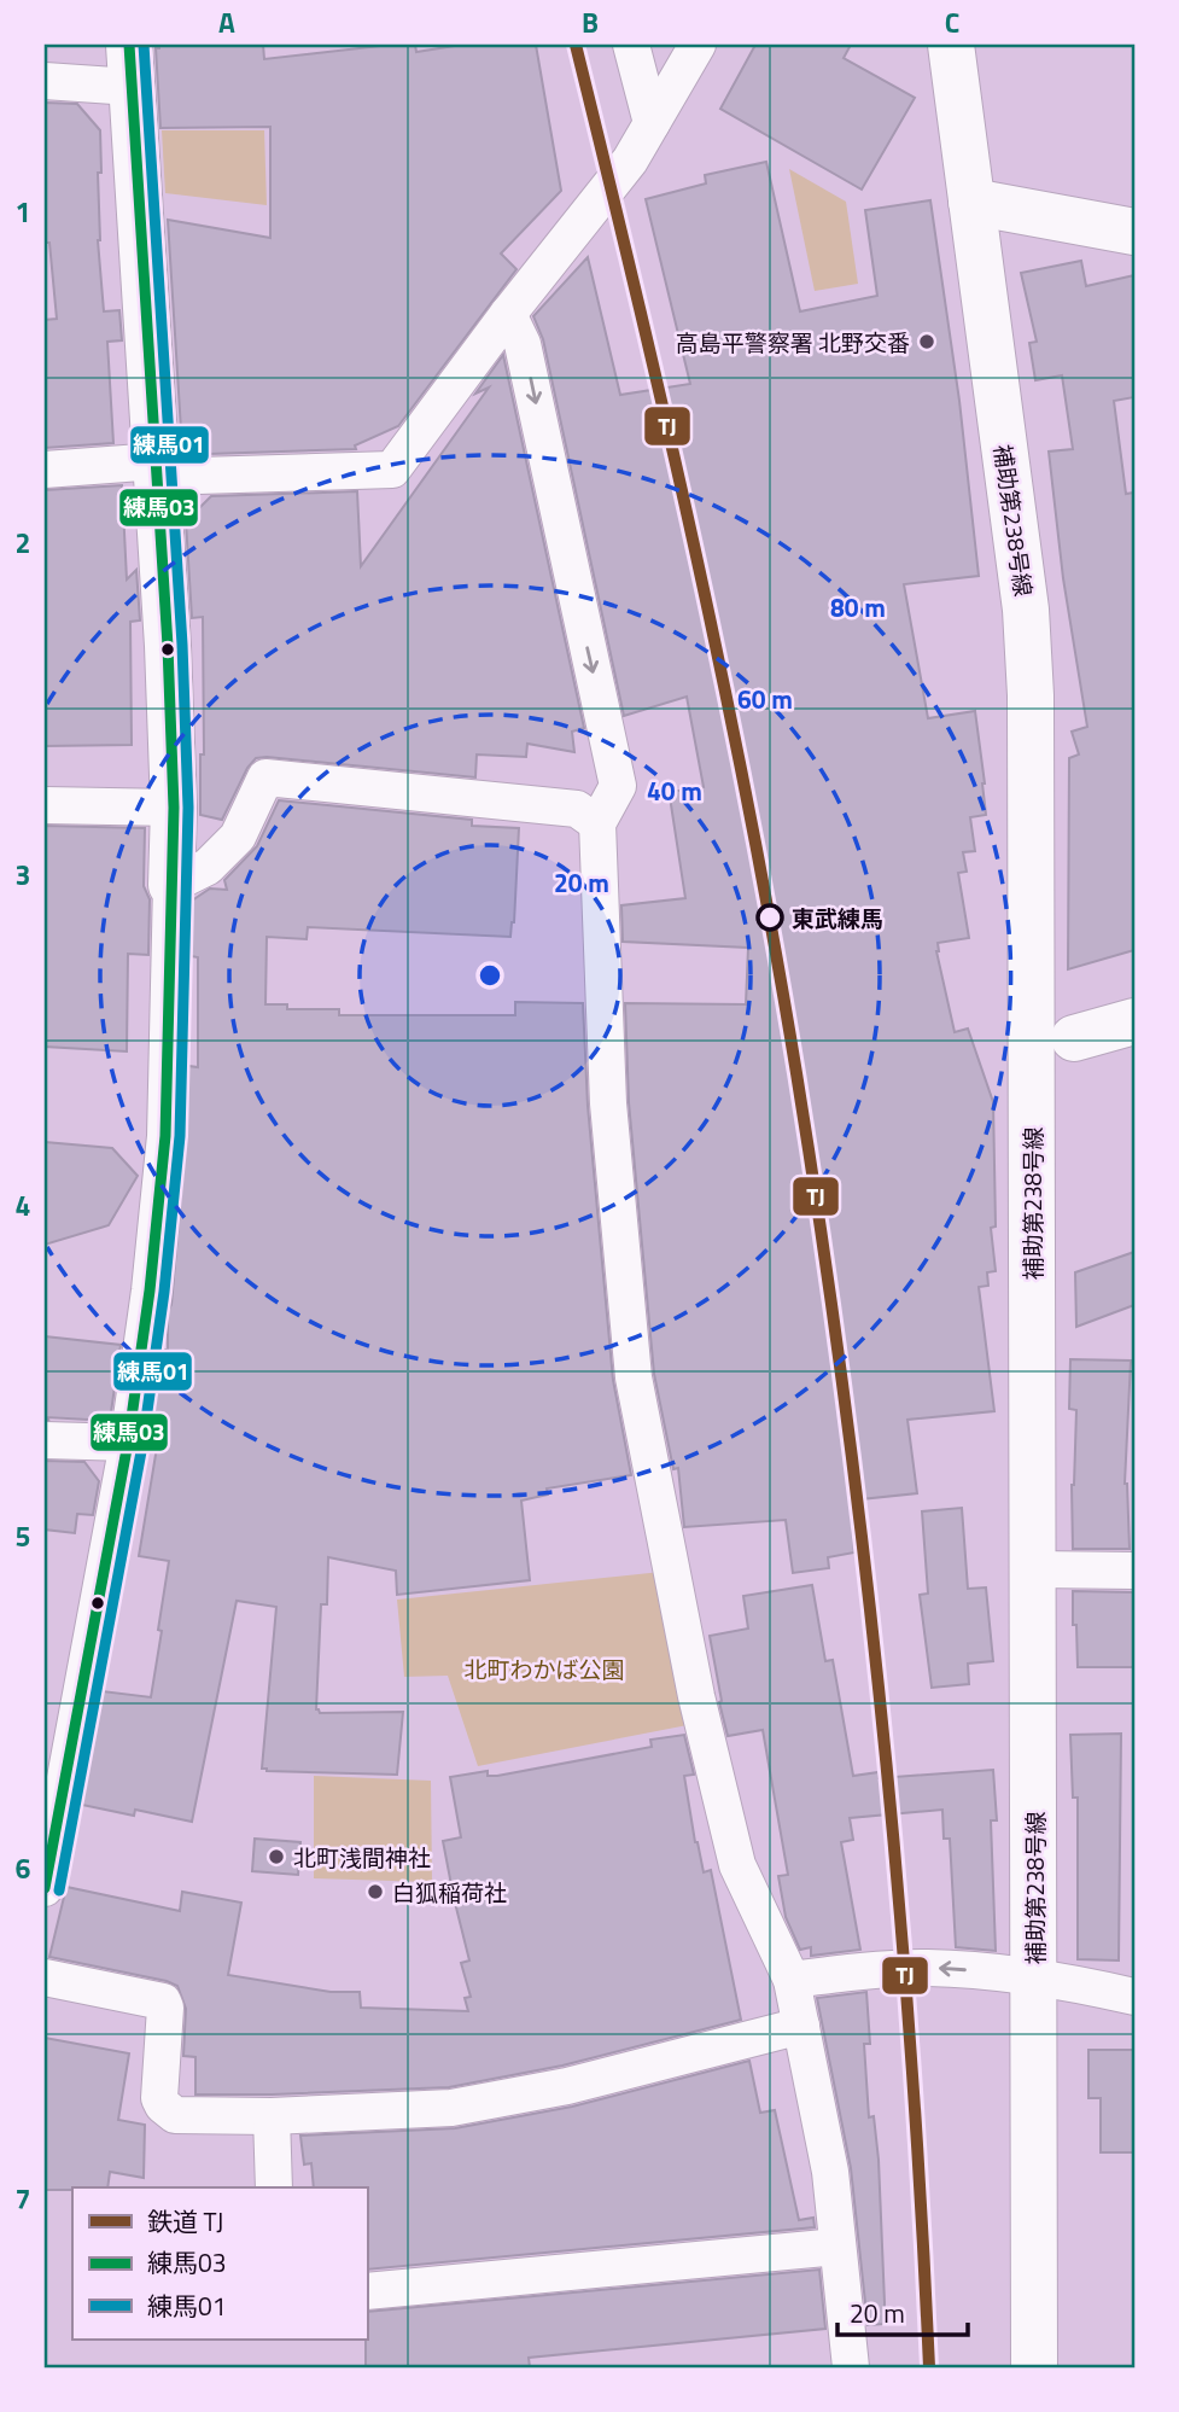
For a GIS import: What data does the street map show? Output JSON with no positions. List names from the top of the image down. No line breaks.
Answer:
{"streets":{"street":["補助第238号線"]},"parks":["北町わかば公園"],"places":["高島平警察署 北野交番","東武練馬","北町浅間神社","白狐稲荷社"],"lines":["rail line TJ","transit line 練馬03","transit line 練馬01"],"legend":["鉄道 TJ","練馬03","練馬01"],"scale_bar":"20 m","grid":{"columns":["A","B","C"],"rows":["1","2","3","4","5","6","7"]},"rings":["80 m","60 m","40 m","20 m"]}
